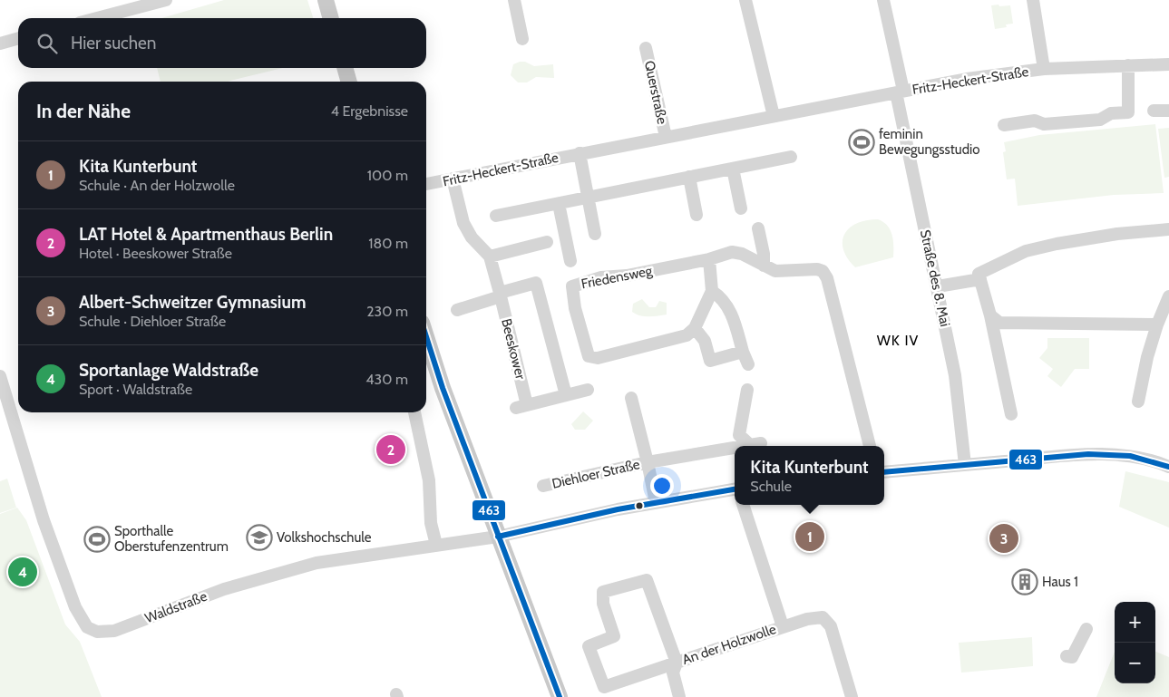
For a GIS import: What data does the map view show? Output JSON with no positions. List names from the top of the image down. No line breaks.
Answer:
{"streets":{"street":["Fritz-Heckert-Straße","Querstraße","Friedensweg","Straße des 8. Mai","Beeskower","Diehloer Straße","Waldstraße","An der Holzwolle"]},"crossings":[["Fritz-Heckert-Straße","Querstraße"],["Fritz-Heckert-Straße","Straße des 8. Mai"]],"districts":["WK IV"],"places":{"sports":["feminin Bewegungsstudio","Sporthalle Oberstufenzentrum"],"school or university":["Volkshochschule"],"building":["Haus 1"]},"lines":["transit line 463"],"page":{"search":"Hier suchen","heading":["In der Nähe","4 Ergebnisse"],"list":[{"mark":"1","name":"Kita Kunterbunt","note":"Schule · An der Holzwolle","value":"100 m"},{"mark":"2","name":"LAT Hotel & Apartmenthaus Berlin","note":"Hotel · Beeskower Straße","value":"180 m"},{"mark":"3","name":"Albert-Schweitzer Gymnasium","note":"Schule · Diehloer Straße","value":"230 m"},{"mark":"4","name":"Sportanlage Waldstraße","note":"Sport · Waldstraße","value":"430 m"}],"pins":["2","1","3","4"],"popup":["Kita Kunterbunt","Schule"],"map_buttons":["+","−"]}}
